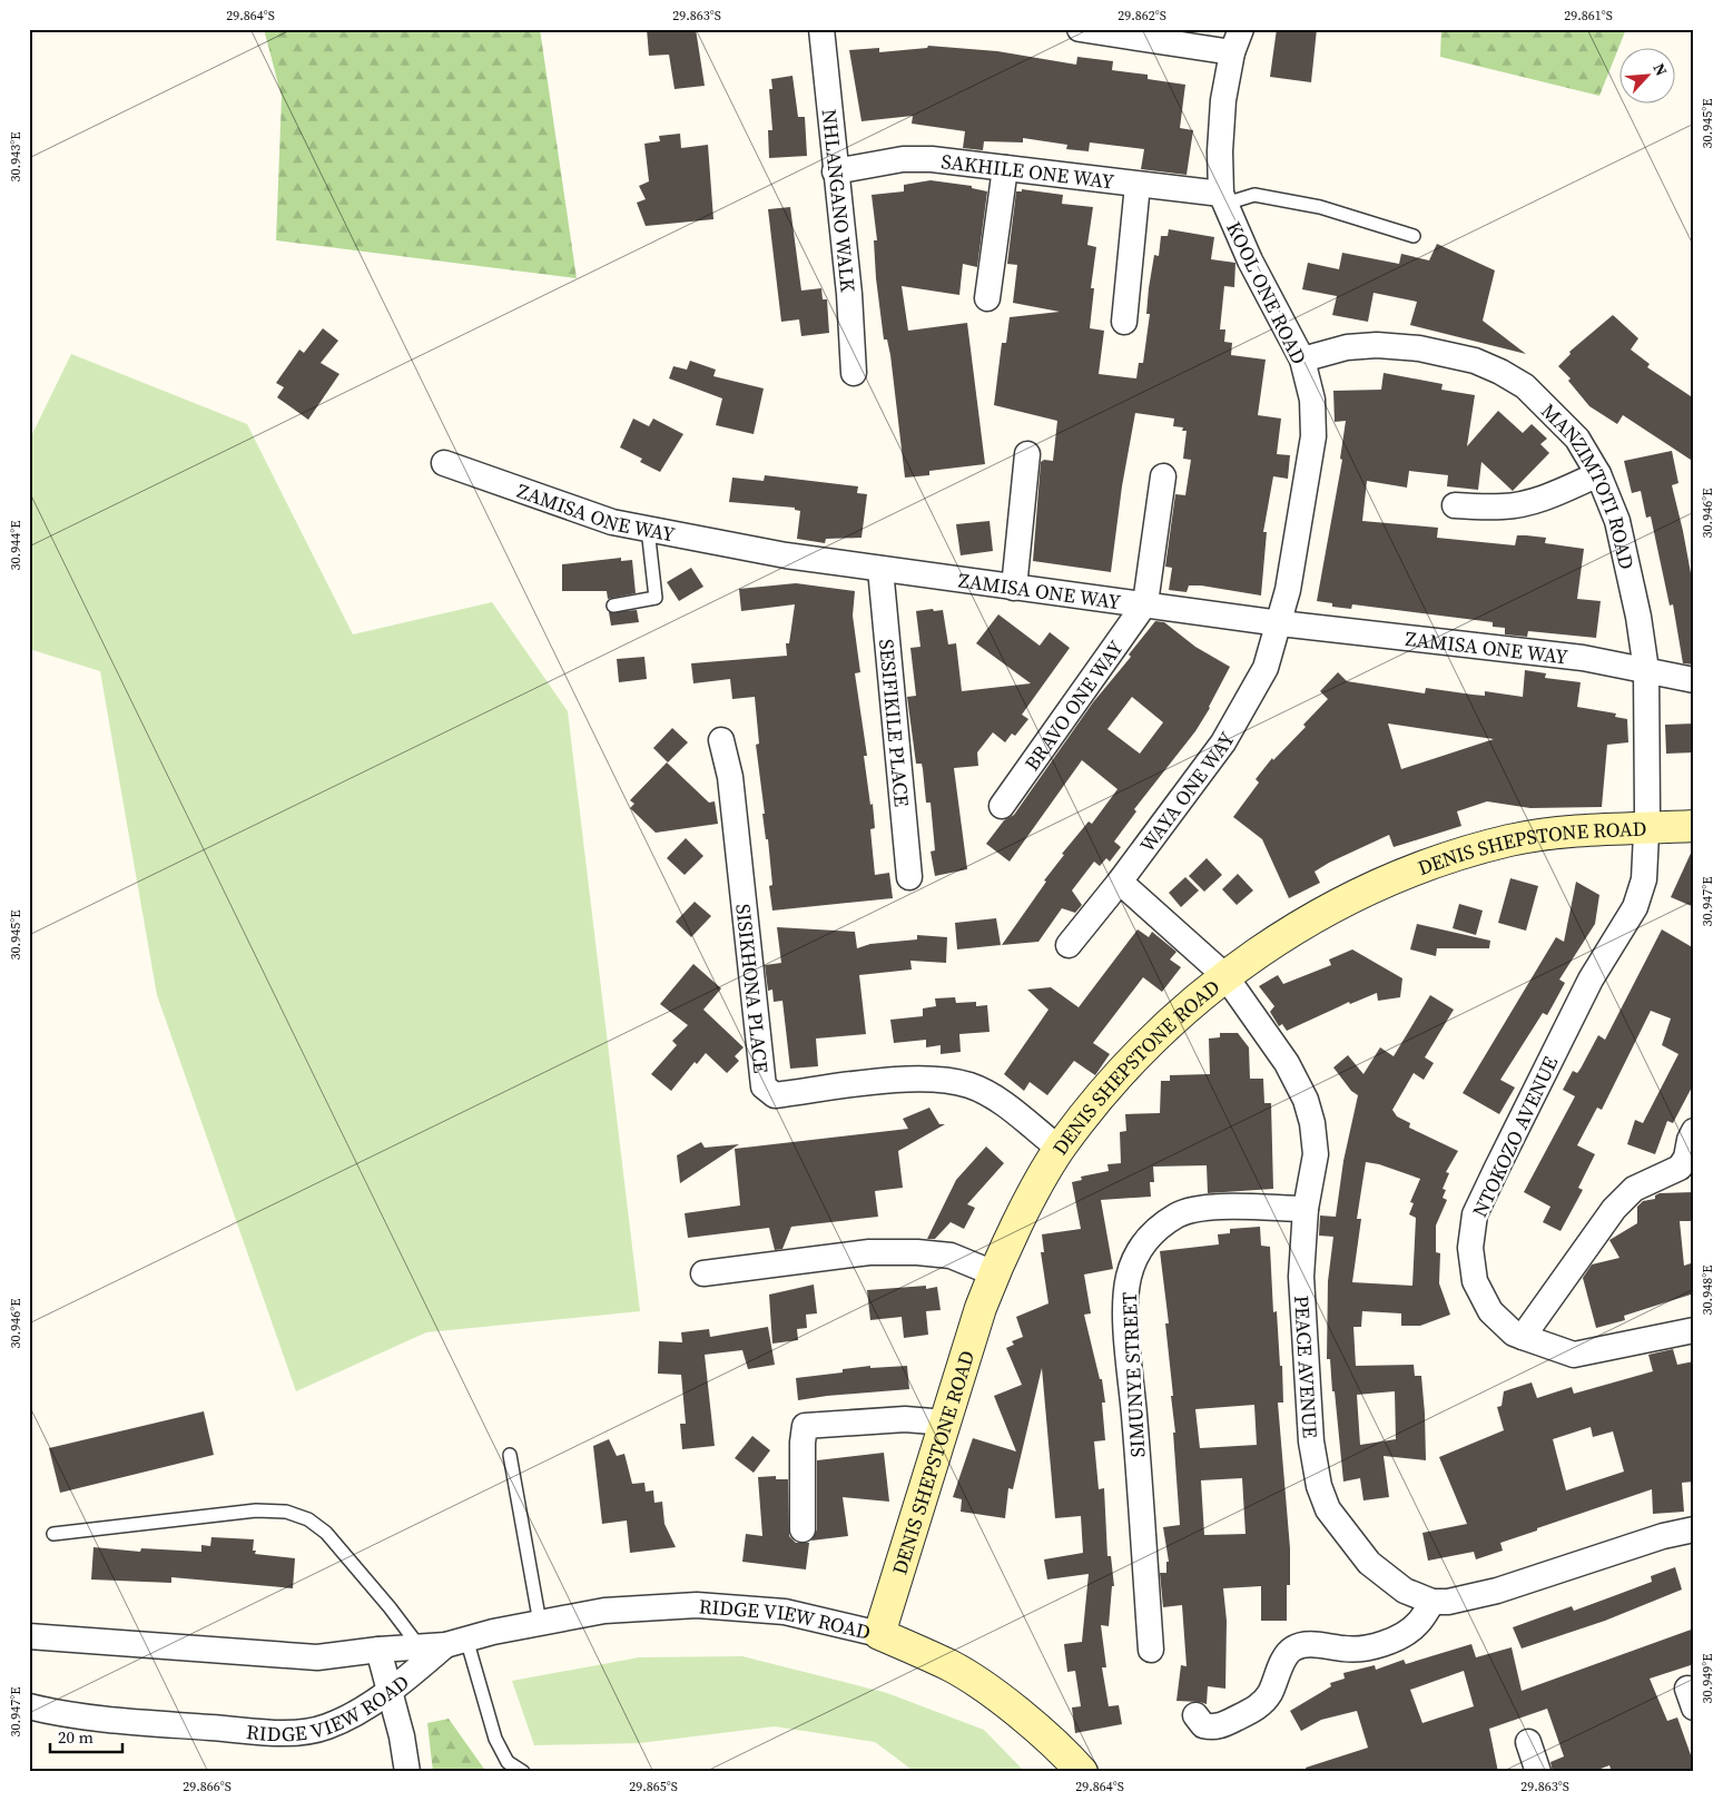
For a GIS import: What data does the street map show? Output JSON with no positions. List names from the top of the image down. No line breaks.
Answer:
{"streets":{"street":["SAKHILE ONE WAY","NHLANGANO WALK","KOOL ONE ROAD","MANZIMTOTI ROAD","ZAMISA ONE WAY","BRAVO ONE WAY","SESIFIKILE PLACE","WAYA ONE WAY","DENIS SHEPSTONE ROAD","SISIKHONA PLACE","NTOKOZO AVENUE","PEACE AVENUE","SIMUNYE STREET","RIDGE VIEW ROAD"]},"crossings":[["SAKHILE ONE WAY","NHLANGANO WALK"],["SAKHILE ONE WAY","KOOL ONE ROAD"],["KOOL ONE ROAD","MANZIMTOTI ROAD"],["KOOL ONE ROAD","ZAMISA ONE WAY"],["KOOL ONE ROAD","WAYA ONE WAY"],["MANZIMTOTI ROAD","ZAMISA ONE WAY"],["MANZIMTOTI ROAD","DENIS SHEPSTONE ROAD"],["MANZIMTOTI ROAD","NTOKOZO AVENUE"],["ZAMISA ONE WAY","BRAVO ONE WAY"],["ZAMISA ONE WAY","SESIFIKILE PLACE"],["ZAMISA ONE WAY","WAYA ONE WAY"],["WAYA ONE WAY","PEACE AVENUE"],["DENIS SHEPSTONE ROAD","SISIKHONA PLACE"],["DENIS SHEPSTONE ROAD","NTOKOZO AVENUE"],["DENIS SHEPSTONE ROAD","PEACE AVENUE"],["DENIS SHEPSTONE ROAD","RIDGE VIEW ROAD"],["PEACE AVENUE","SIMUNYE STREET"]],"scale_bar":"20 m","north":"top right","coordinates":["29.864°S","29.863°S","29.862°S","29.861°S","30.945°E","30.943°E","30.946°E","30.944°E","30.947°E","30.948°E","30.949°E","29.866°S","29.865°S"]}
